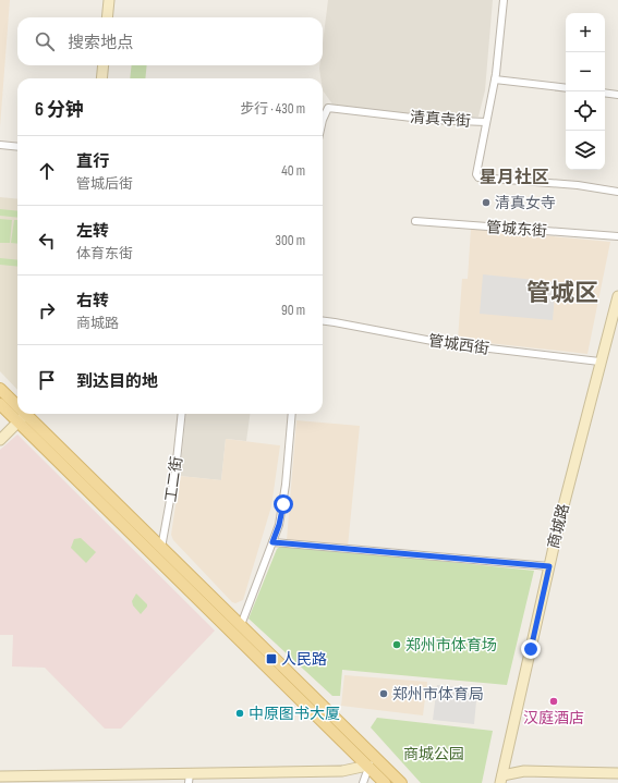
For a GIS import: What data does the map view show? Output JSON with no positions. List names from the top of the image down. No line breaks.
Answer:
{"streets":{"street":["清真寺街","管城东街","管城西街","工二街","商城路"]},"crossings":[["管城西街","商城路"]],"districts":["星月社区","管城区"],"parks":["商城公园"],"places":{"other":["清真女寺","郑州市体育场","郑州市体育局","汉庭酒店","中原图书大厦"],"transit":["人民路"]},"page":{"map_buttons":["+","−"],"search":"搜索地点","heading":["6 分钟","步行 · 430 m"],"list":[["直行","管城后街","40 m"],["左转","体育东街","300 m"],["右转","商城路","90 m"],"到达目的地"]}}
